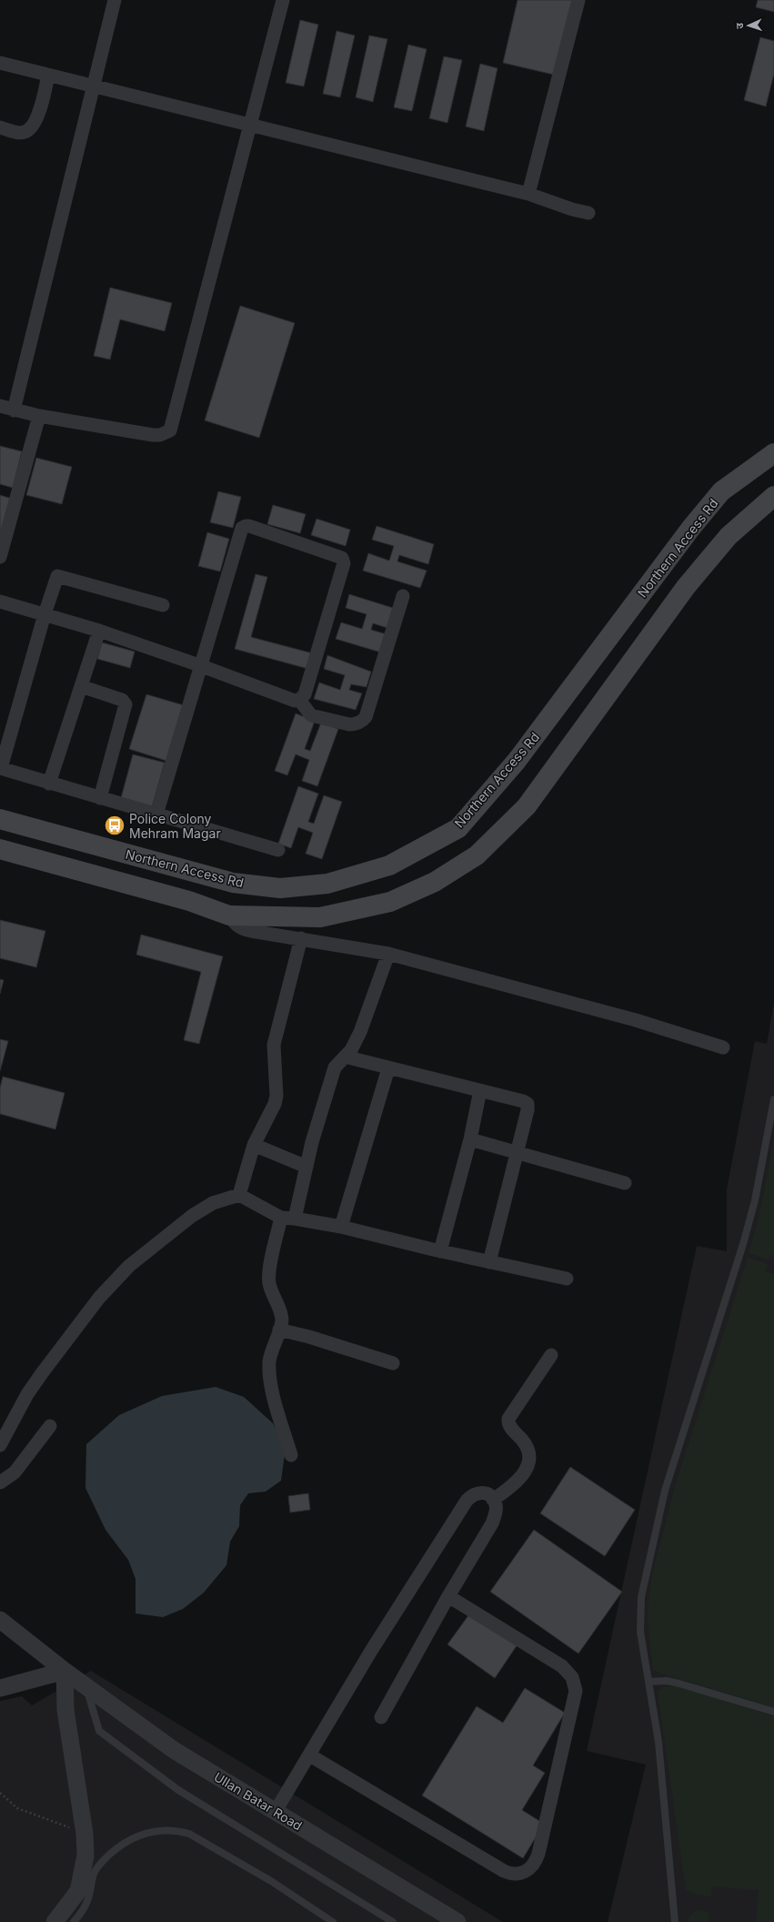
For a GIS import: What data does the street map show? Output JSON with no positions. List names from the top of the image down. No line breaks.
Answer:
{"streets":{"main road":["Northern Access Rd"],"street":["Ullan Batar Road"]},"places":{"bus stop":["Police Colony Mehram Magar"]},"north":"left"}
